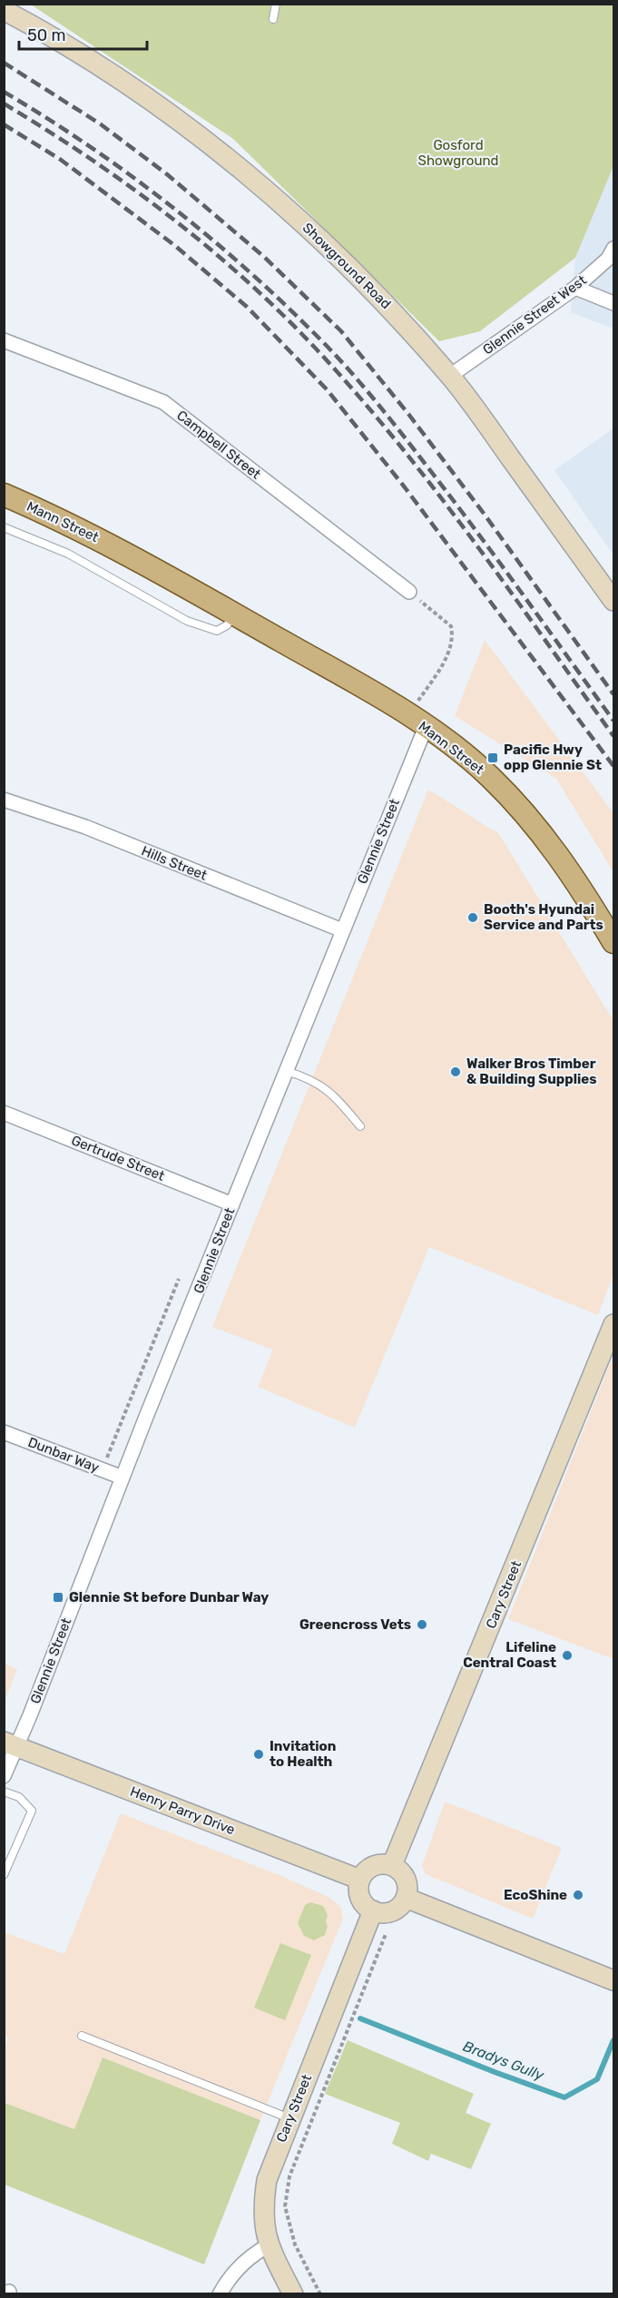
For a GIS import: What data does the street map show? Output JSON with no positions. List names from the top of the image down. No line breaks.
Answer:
{"streets":{"main road":["Mann Street"],"street":["Showground Road","Glennie Street West","Campbell Street","Glennie Street","Hills Street","Gertrude Street","Dunbar Way","Cary Street","Henry Parry Drive"]},"crossings":[["Showground Road","Glennie Street West"],["Mann Street","Glennie Street"],["Glennie Street","Hills Street"],["Glennie Street","Gertrude Street"],["Glennie Street","Dunbar Way"],["Glennie Street","Henry Parry Drive"],["Cary Street","Henry Parry Drive"]],"water":["Bradys Gully"],"parks":["Gosford Showground"],"places":{"transit":["Pacific Hwy opp Glennie St","Glennie St before Dunbar Way"],"other":["Booth's Hyundai Service and Parts","Walker Bros Timber & Building Supplies","Greencross Vets","Lifeline Central Coast","Invitation to Health","EcoShine"]},"scale_bar":"50 m"}
